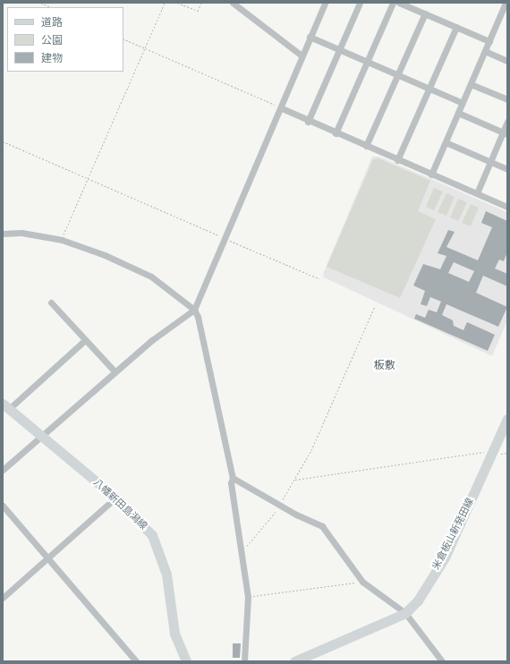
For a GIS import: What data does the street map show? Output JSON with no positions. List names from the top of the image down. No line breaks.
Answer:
{"streets":{"main road":["八幡新田島潟線","米倉板山新発田線"]},"districts":["板敷"],"legend":["道路","公園","建物"]}
